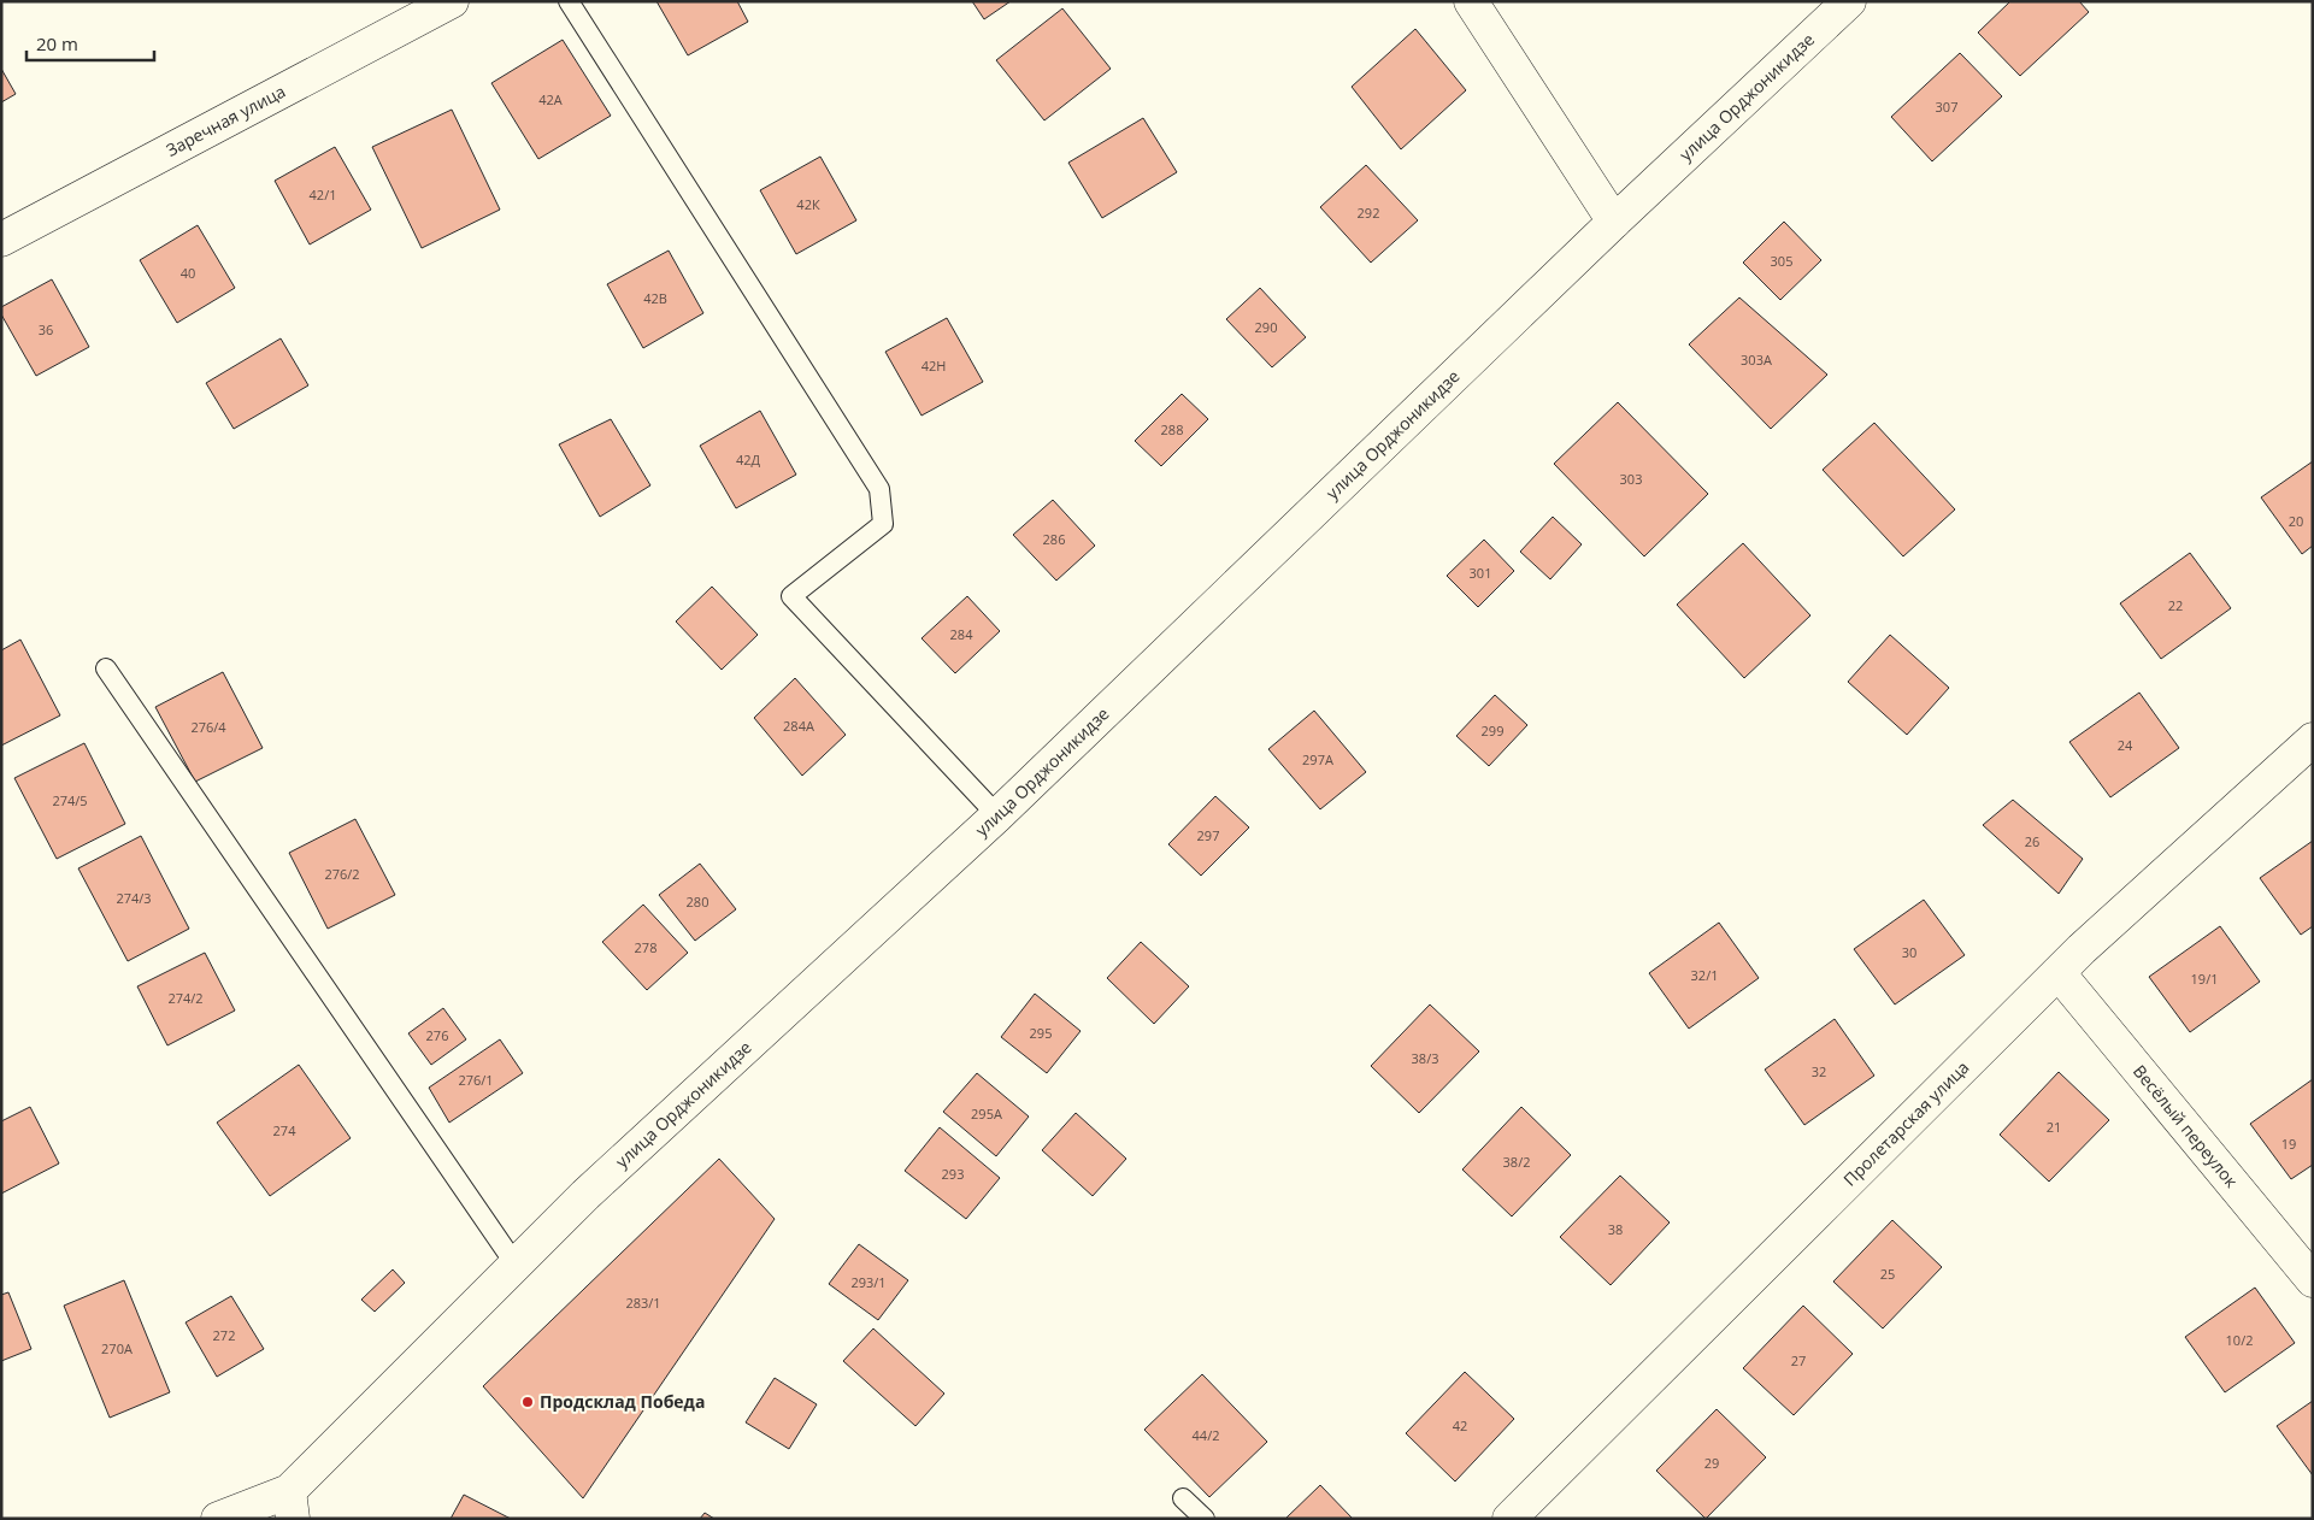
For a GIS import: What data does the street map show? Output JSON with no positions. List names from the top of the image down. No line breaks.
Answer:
{"streets":{"street":["улица Орджоникидзе","Заречная улица","Пролетарская улица","Весёлый переулок"]},"crossings":[["Пролетарская улица","Весёлый переулок"]],"places":["Продсклад Победа"],"house_numbers":["42А","307","42/1","42К","292","305","40","42В","290","36","303А","42Н","288","42Д","303","20","286","301","22","284","284А","276/4","299","24","297А","274/5","297","26","276/2","274/3","280","278","30","32/1","19/1","274/2","295","276","38/3","32","276/1","295А","21","274","19","38/2","293","38","25","293/1","283/1","272","10/2","270А","27","42","44/2","29"],"scale_bar":"20 m"}
